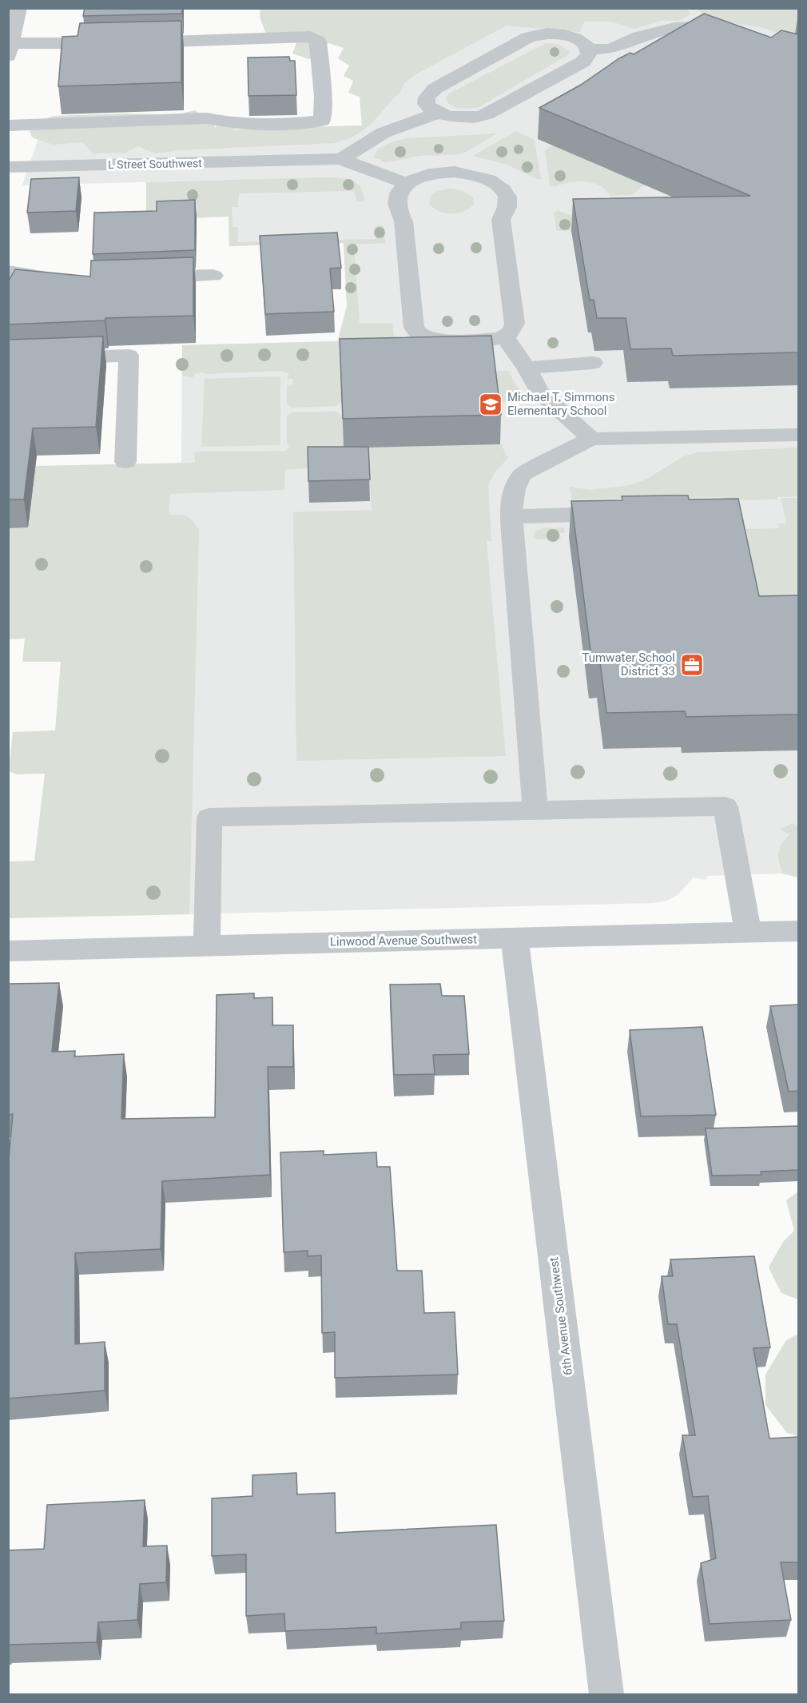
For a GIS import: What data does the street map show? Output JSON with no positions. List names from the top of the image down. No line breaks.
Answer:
{"streets":{"street":["L Street Southwest","Linwood Avenue Southwest","6th Avenue Southwest"]},"crossings":[["Linwood Avenue Southwest","6th Avenue Southwest"]],"places":{"school or university":["Michael T. Simmons Elementary School"],"office":["Tumwater School District 33"]}}
